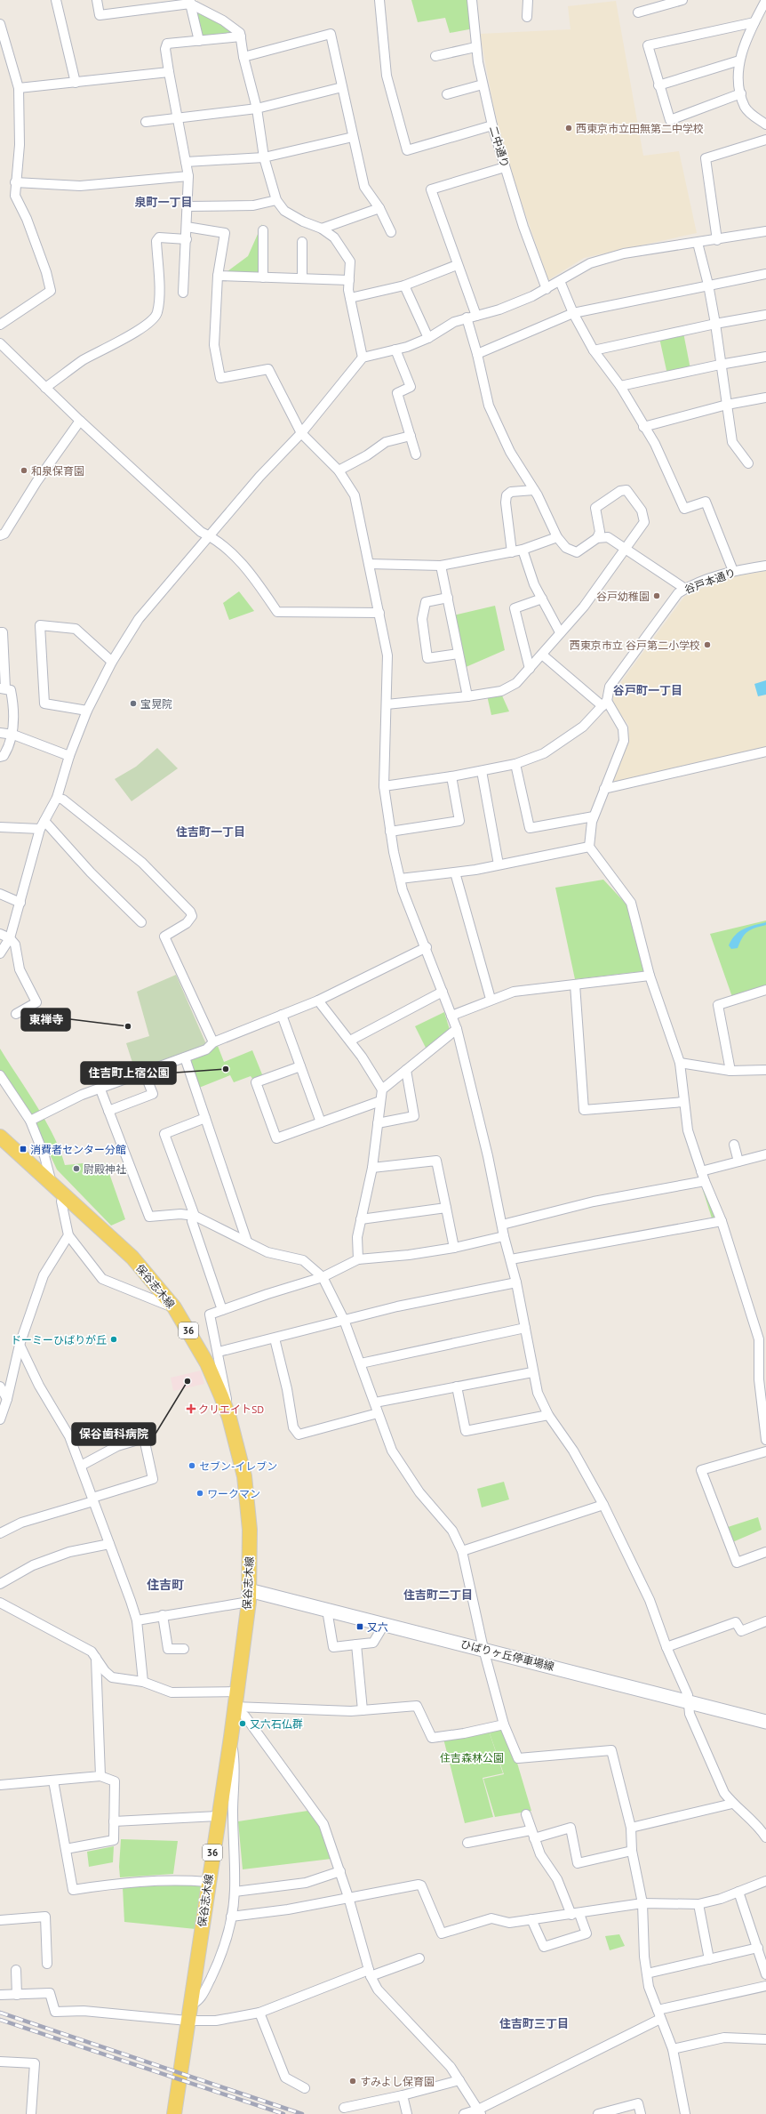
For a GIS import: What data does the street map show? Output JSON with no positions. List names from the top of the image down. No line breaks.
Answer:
{"streets":{"main road":["保谷志木線","36","ひばりヶ丘停車場線"],"street":["二中通り","谷戸本通り"]},"crossings":[["保谷志木線","ひばりヶ丘停車場線"]],"districts":["泉町一丁目","谷戸町一丁目","住吉町一丁目","住吉町","住吉町二丁目","住吉町三丁目"],"parks":["住吉森林公園"],"places":{"other":["西東京市立田無第二中学校","和泉保育園","谷戸幼稚園","西東京市立 谷戸第二小学校","宝晃院","東禅寺","住吉町上宿公園","尉殿神社","ドーミーひばりが丘","保谷歯科病院","セブン-イレブン","ワークマン","又六石仏群","すみよし保育園"],"transit":["消費者センター分館","又六"],"health":["クリエイトSD"]}}
